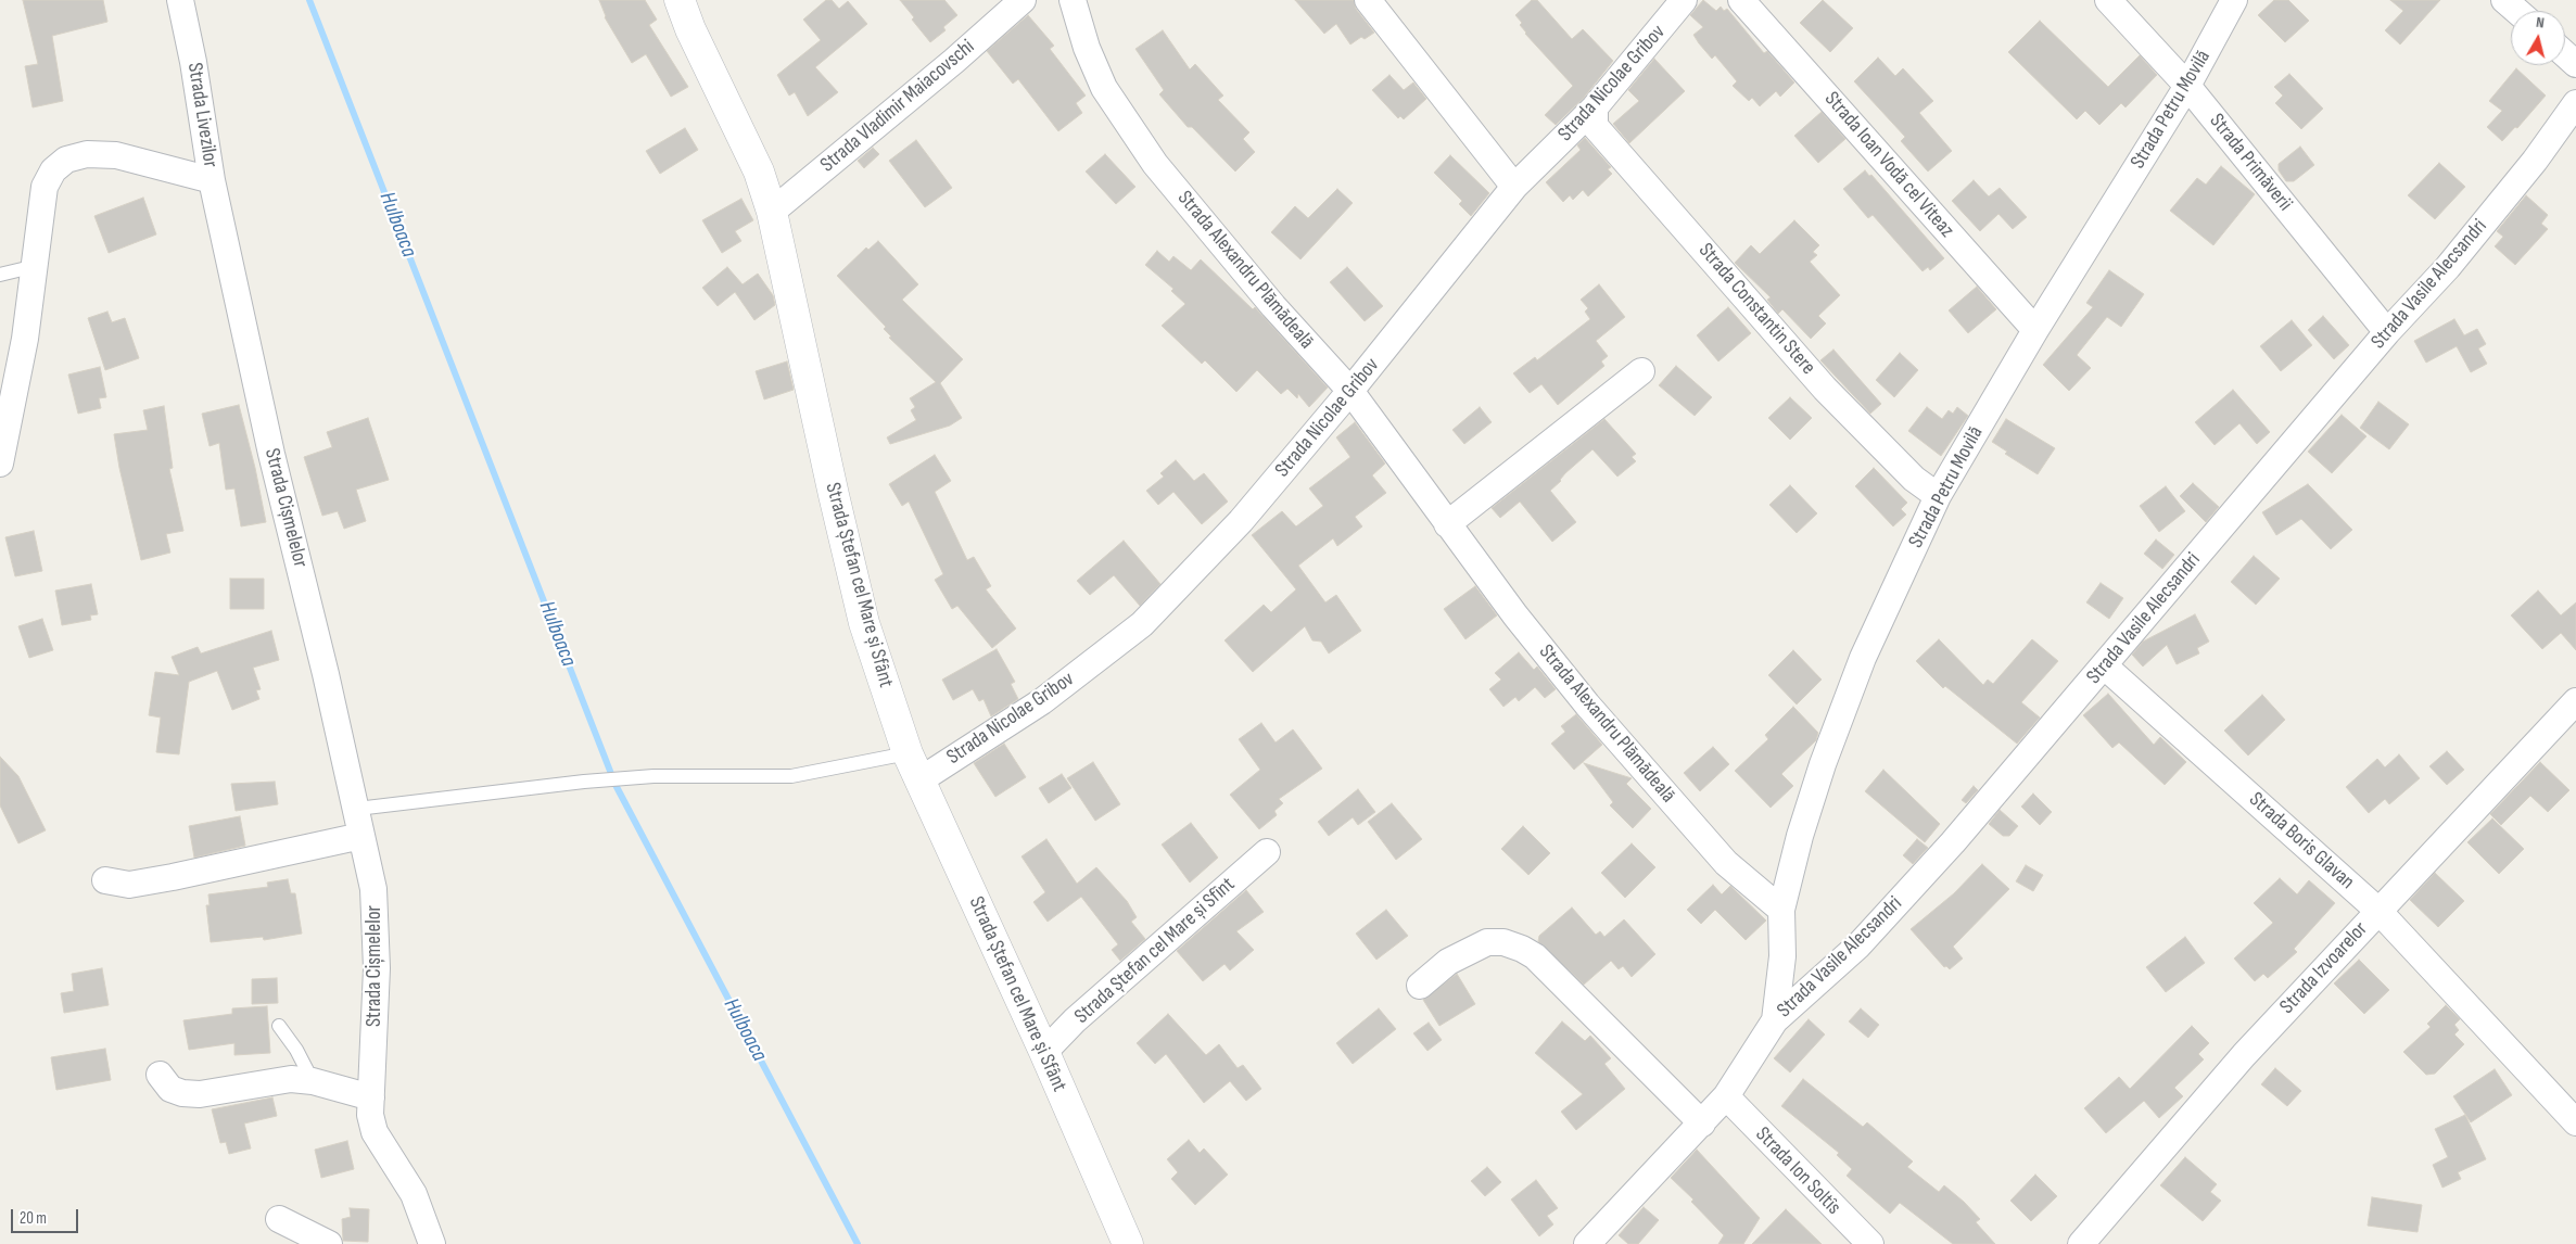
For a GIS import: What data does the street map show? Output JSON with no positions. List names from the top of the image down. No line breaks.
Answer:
{"streets":{"street":["Strada Nicolae Gribov","Strada Vladimir Maiacovschi","Strada Petru Movilă","Strada Livezilor","Strada Primăverii","Strada Ioan Vodă cel Viteaz","Strada Alexandru Plămădeală","Strada Vasile Alecsandri","Strada Constantin Stere","Strada Cișmelelor","Strada Ștefan cel Mare și Sfânt","Strada Boris Glavan","Strada Ștefan cel Mare și Sfînt","Strada Izvoarelor","Strada Ion Soltîs"]},"crossings":[["Strada Nicolae Gribov","Strada Alexandru Plămădeală"],["Strada Nicolae Gribov","Strada Constantin Stere"],["Strada Nicolae Gribov","Strada Ștefan cel Mare și Sfânt"],["Strada Vladimir Maiacovschi","Strada Ștefan cel Mare și Sfânt"],["Strada Petru Movilă","Strada Primăverii"],["Strada Petru Movilă","Strada Ioan Vodă cel Viteaz"],["Strada Petru Movilă","Strada Alexandru Plămădeală"],["Strada Petru Movilă","Strada Vasile Alecsandri"],["Strada Petru Movilă","Strada Constantin Stere"],["Strada Livezilor","Strada Cișmelelor"],["Strada Primăverii","Strada Vasile Alecsandri"],["Strada Vasile Alecsandri","Strada Boris Glavan"],["Strada Vasile Alecsandri","Strada Ion Soltîs"],["Strada Ștefan cel Mare și Sfânt","Strada Ștefan cel Mare și Sfînt"],["Strada Boris Glavan","Strada Izvoarelor"]],"water":["Hulboaca"],"scale_bar":"20 m","north":"top"}
